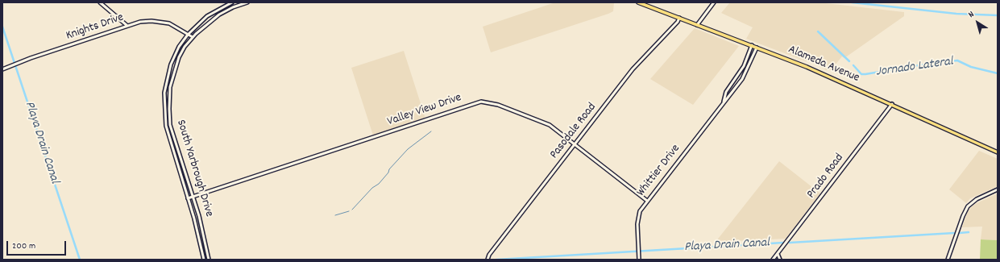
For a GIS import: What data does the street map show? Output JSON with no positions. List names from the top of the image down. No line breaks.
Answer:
{"streets":{"main road":["Alameda Avenue"],"street":["Knights Drive","Valley View Drive","Pasodale Road","South Yarbrough Drive","Whittier Drive","Prado Road"]},"crossings":[["Knights Drive","South Yarbrough Drive"],["Alameda Avenue","Pasodale Road"],["Alameda Avenue","Whittier Drive"],["Alameda Avenue","Prado Road"],["Valley View Drive","Pasodale Road"],["Valley View Drive","South Yarbrough Drive"],["Valley View Drive","Whittier Drive"]],"water":["Jornado Lateral","Playa Drain Canal"],"scale_bar":"200 m","north":"top left"}
